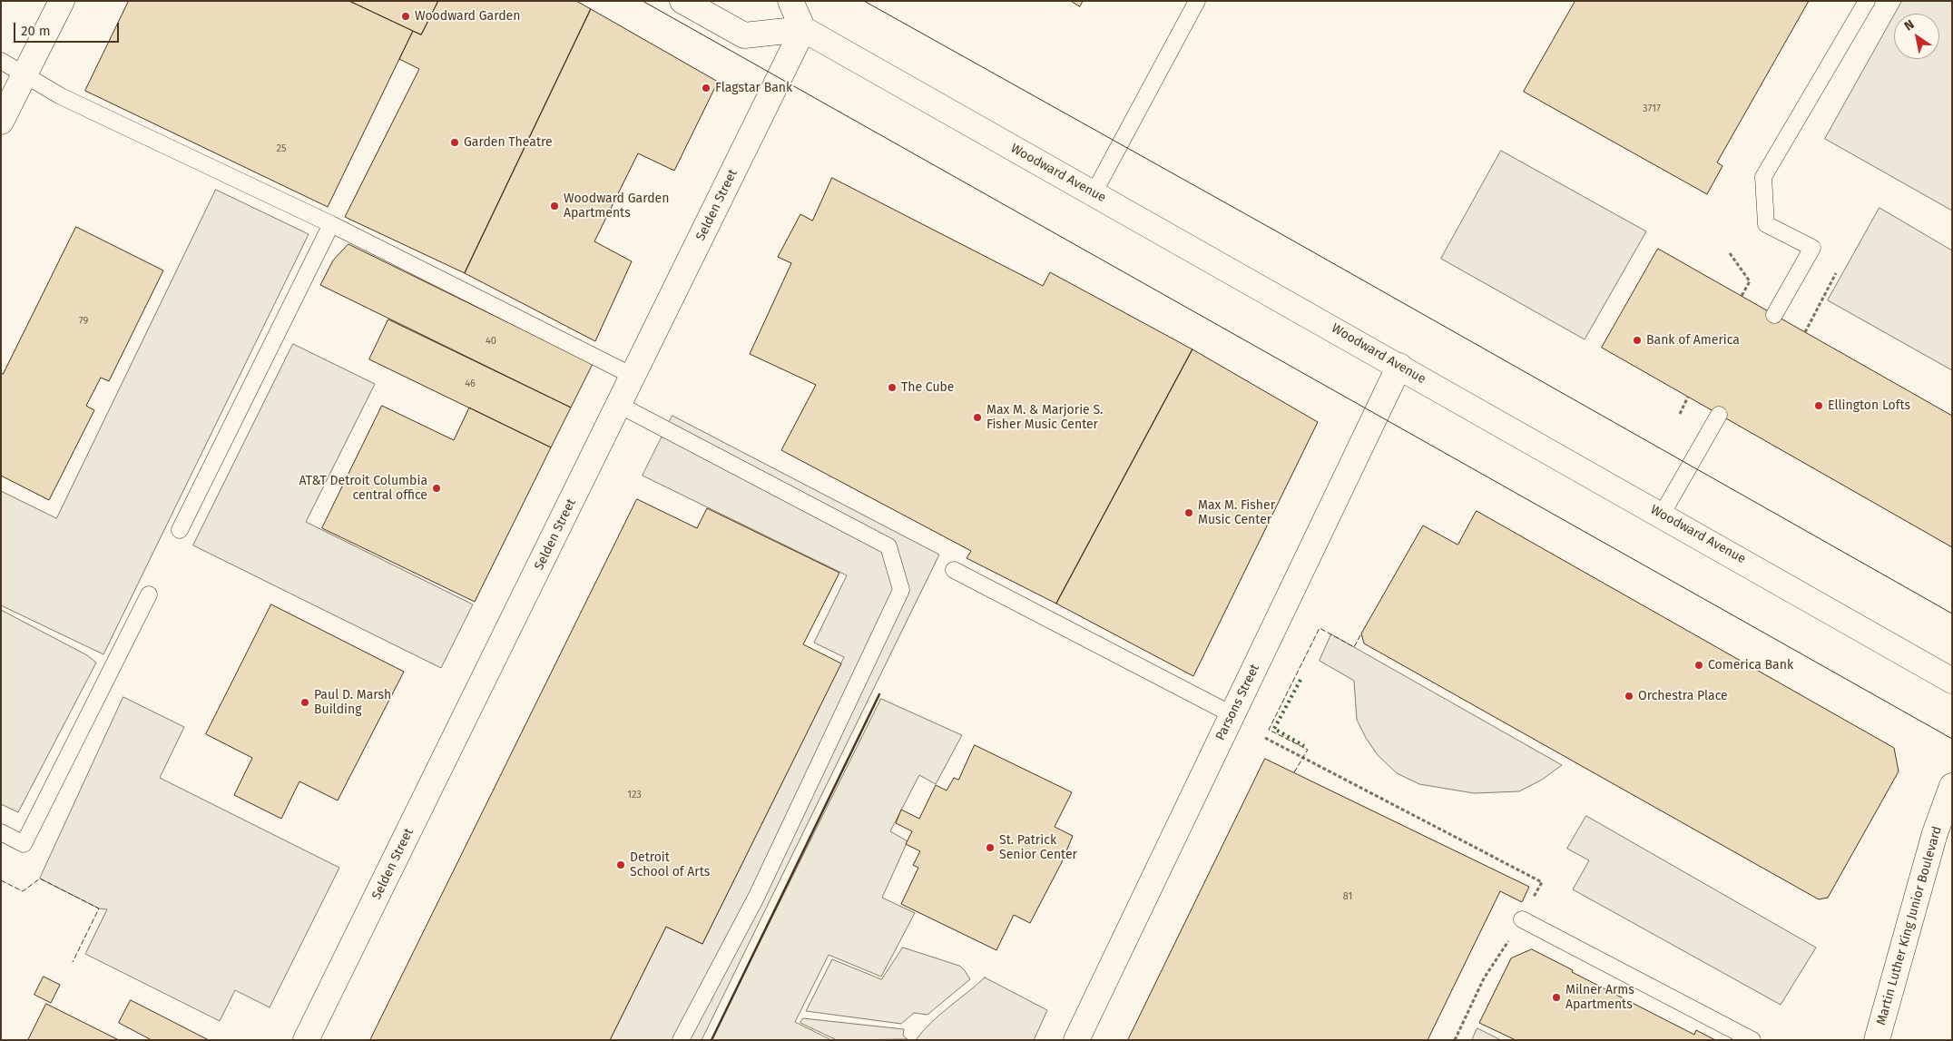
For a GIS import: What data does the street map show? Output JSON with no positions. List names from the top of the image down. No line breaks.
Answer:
{"streets":{"street":["Woodward Avenue","Selden Street","Parsons Street","Martin Luther King Junior Boulevard"]},"crossings":[["Woodward Avenue","Selden Street"],["Woodward Avenue","Parsons Street"]],"places":["Woodward Garden","Flagstar Bank","Garden Theatre","Woodward Garden Apartments","Bank of America","The Cube","Ellington Lofts","Max M. & Marjorie S. Fisher Music Center","AT&T Detroit Columbia central office","Max M. Fisher Music Center","Comerica Bank","Orchestra Place","Paul D. Marsh Building","St. Patrick Senior Center","Detroit School of Arts","Milner Arms Apartments"],"house_numbers":["3717","25","79","40","46","123","81"],"scale_bar":"20 m","north":"top left"}
